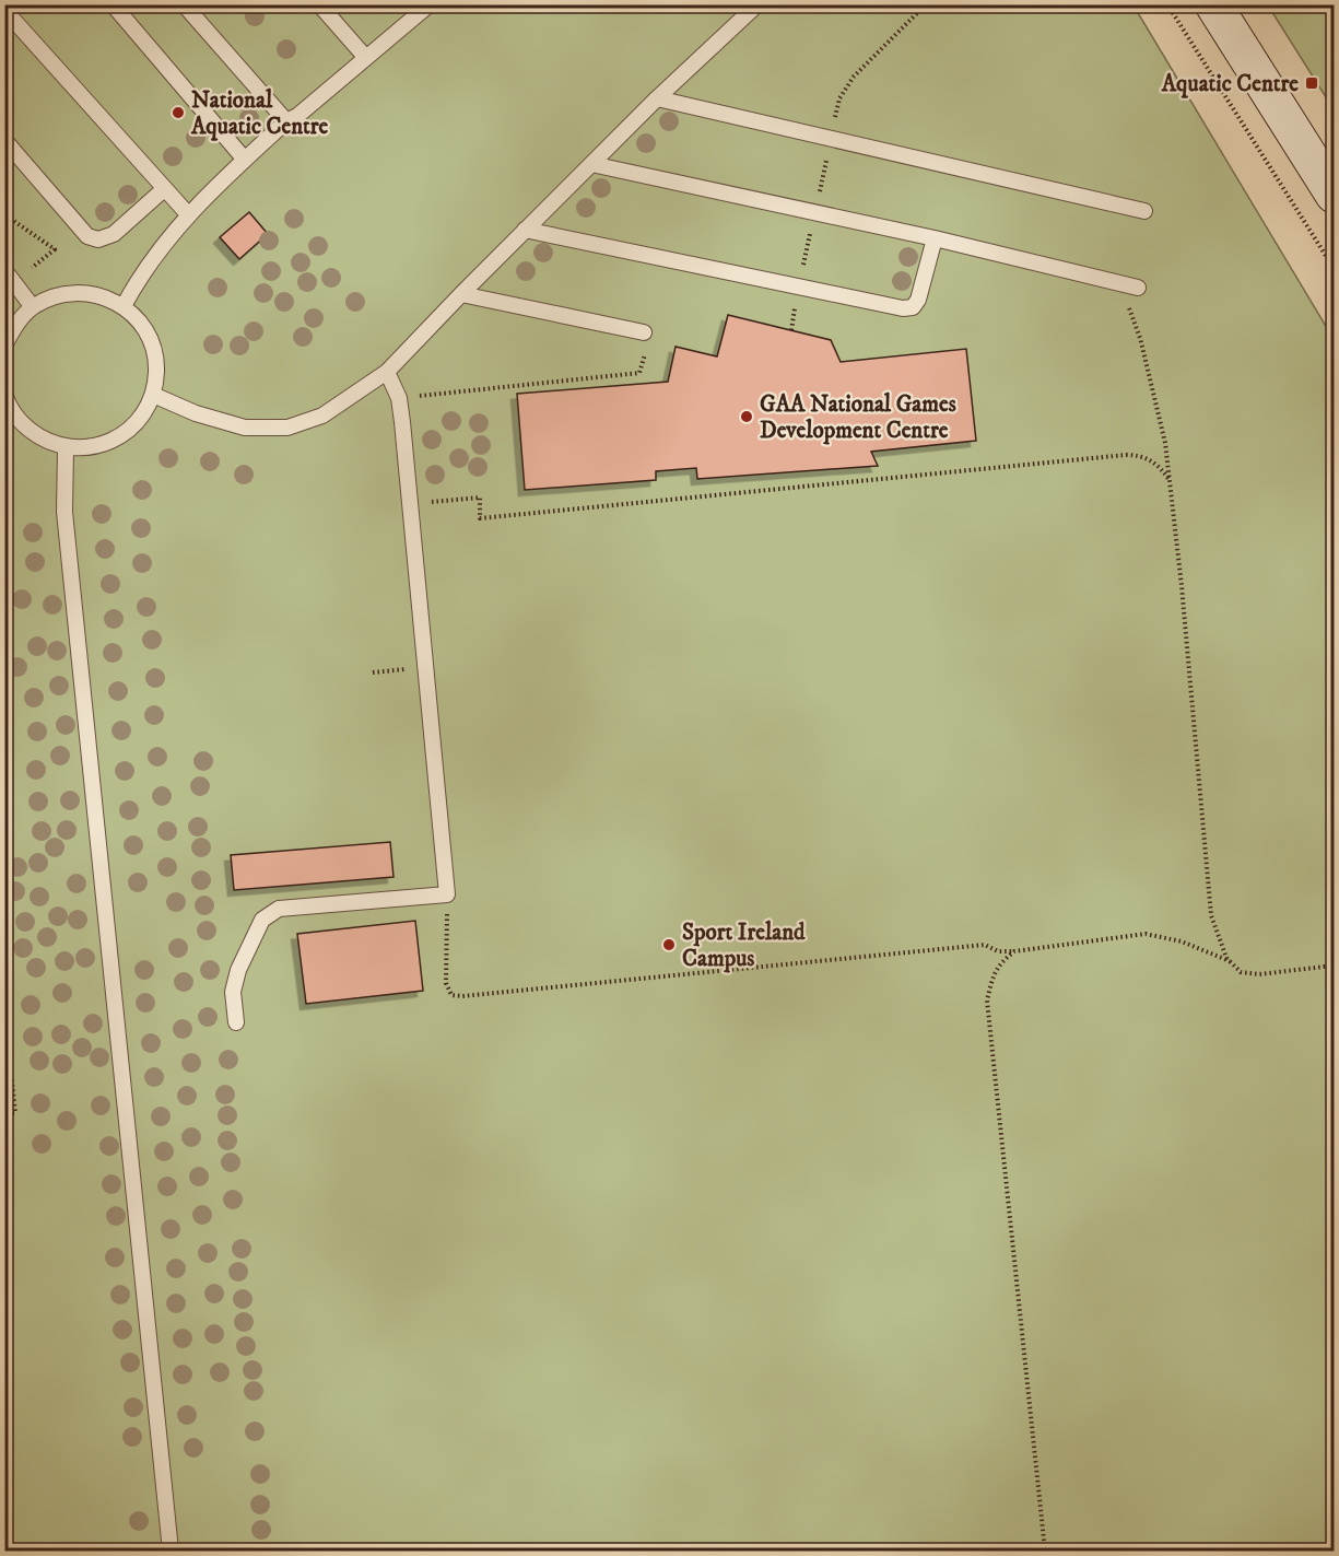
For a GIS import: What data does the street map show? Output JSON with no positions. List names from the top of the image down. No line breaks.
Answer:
{"places":{"transit":["Aquatic Centre"],"other":["National Aquatic Centre","GAA National Games Development Centre","Sport Ireland Campus"]}}
